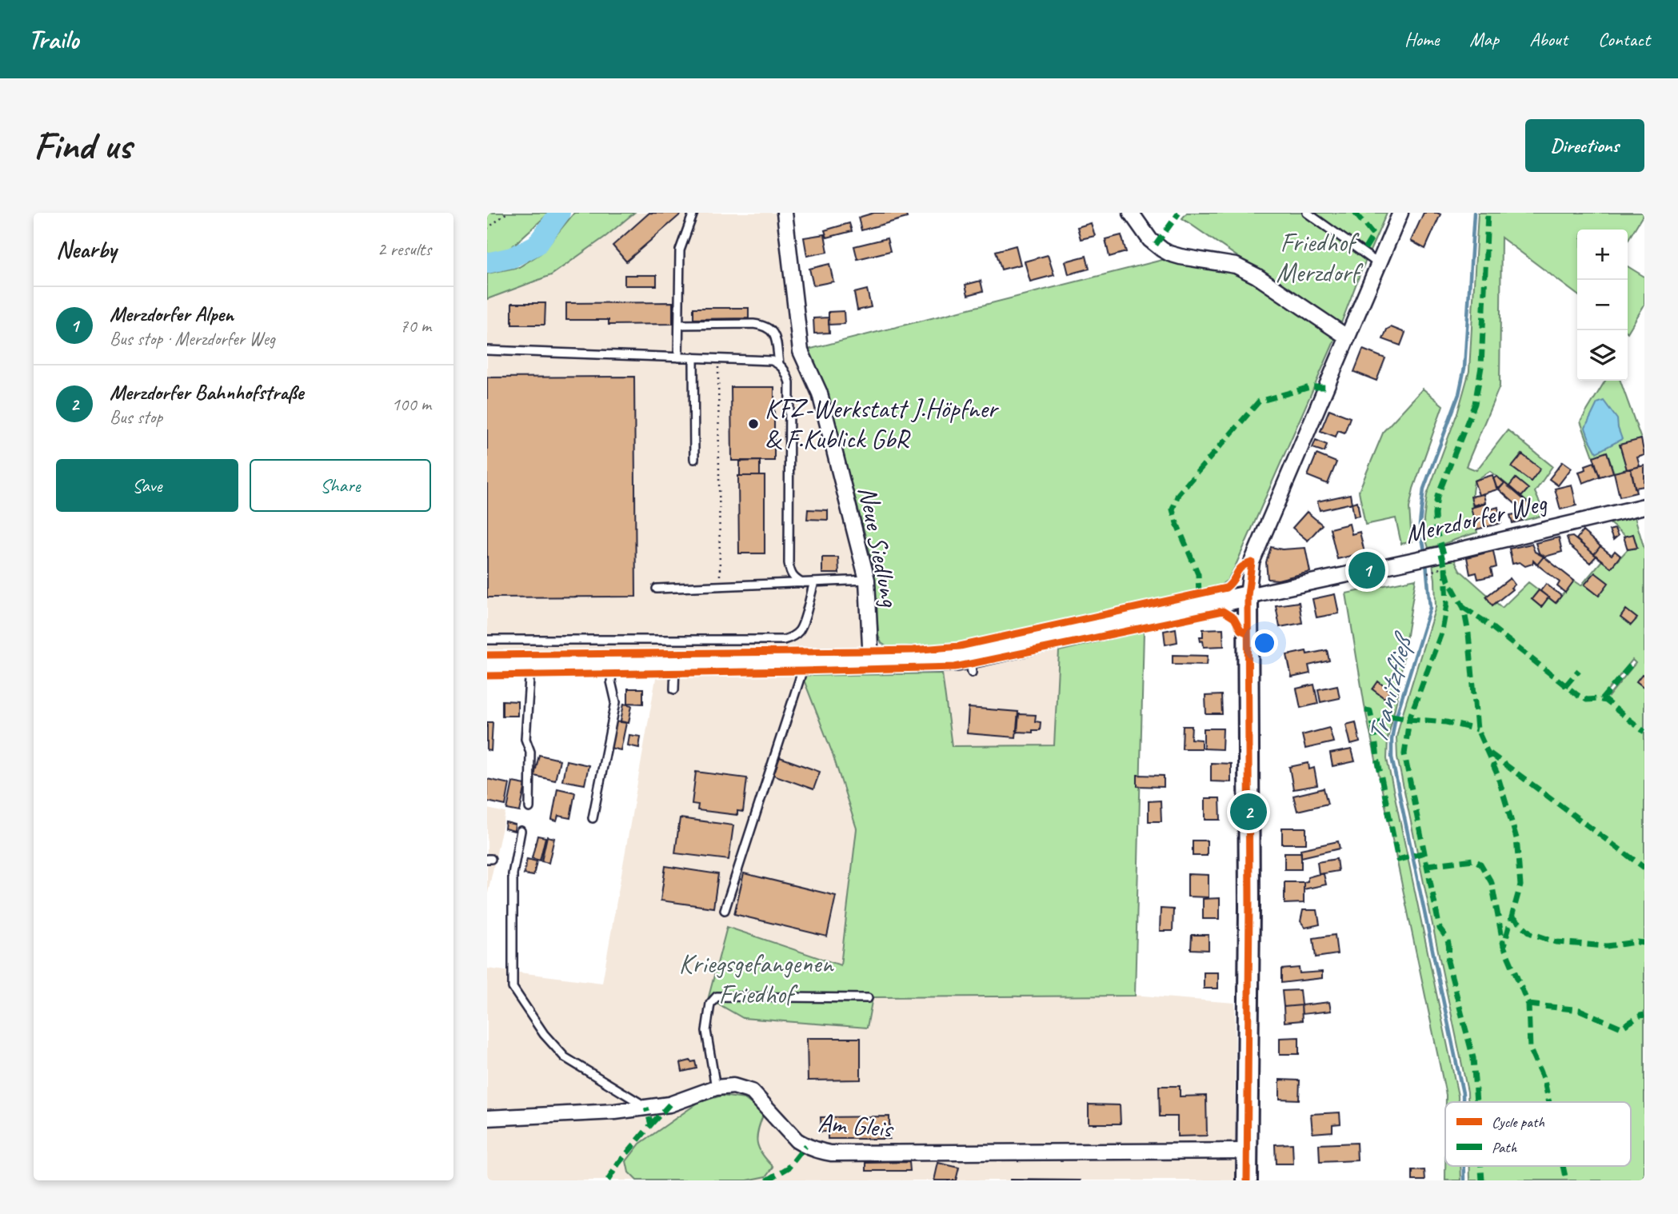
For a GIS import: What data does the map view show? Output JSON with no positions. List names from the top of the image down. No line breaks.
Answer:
{"streets":{"street":["Merzdorfer Weg","Neue Siedlung","Am Gleis"]},"crossings":[["Merzdorfer Weg","Neue Siedlung"]],"water":["Tranitzfließ"],"parks":["Friedhof Merzdorf","Kriegsgefangenen Friedhof"],"places":["KFZ-Werkstatt J.Höpfner & F.Kublick GbR"],"legend":["Cycle path","Path"],"page":{"header":"Trailo","nav":["Home","Map","About","Contact"],"buttons":["Directions",["Save","Share"]],"title":"Find us","heading":["Nearby","2 results"],"map_buttons":["+","−"],"list":[{"mark":"1","name":"Merzdorfer Alpen","note":"Bus stop · Merzdorfer Weg","value":"70 m"},{"mark":"2","name":"Merzdorfer Bahnhofstraße","note":"Bus stop","value":"100 m"}],"pins":["1","2"]}}
